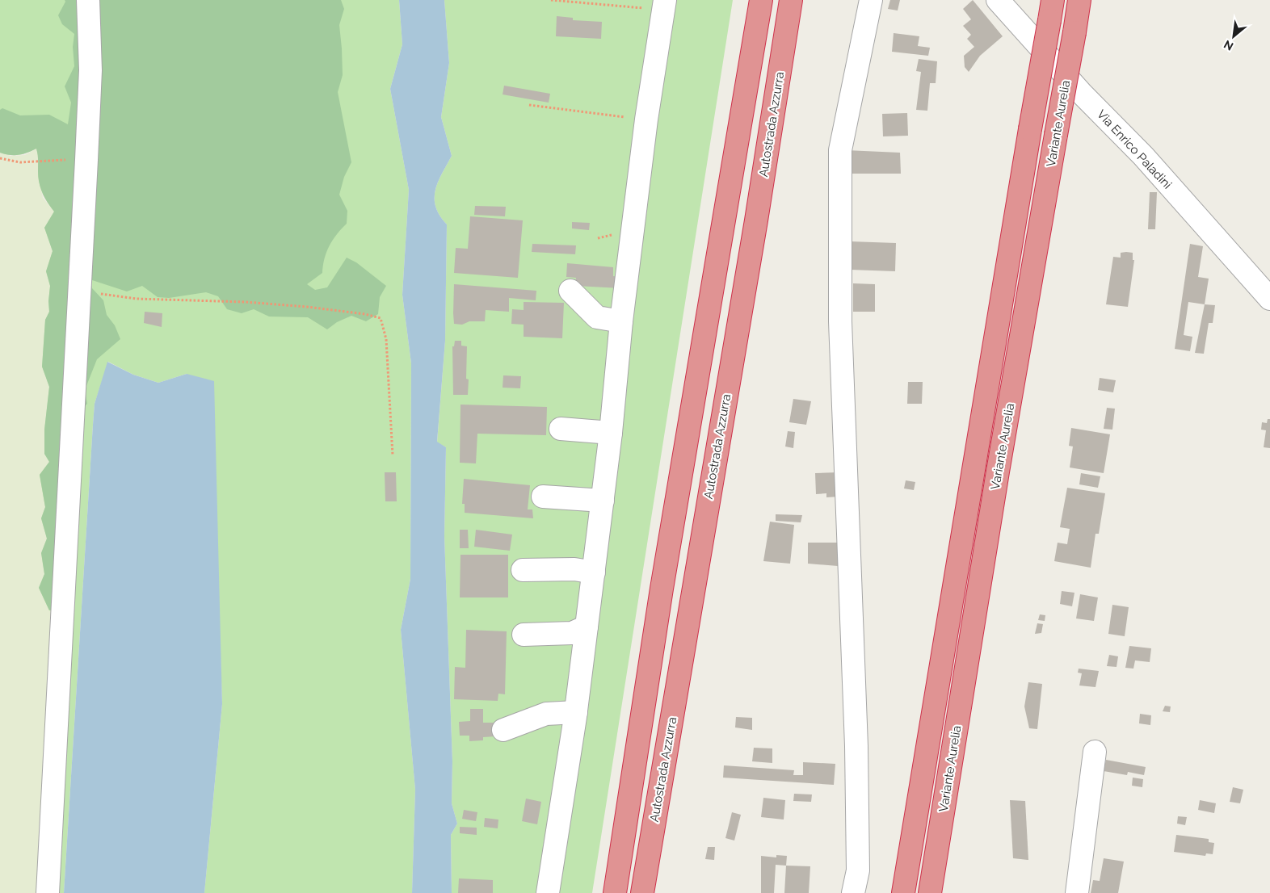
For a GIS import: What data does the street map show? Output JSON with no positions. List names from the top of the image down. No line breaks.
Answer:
{"streets":{"highway":["Variante Aurelia","Autostrada Azzurra"],"street":["Via Enrico Paladini"]},"north":"bottom left"}
